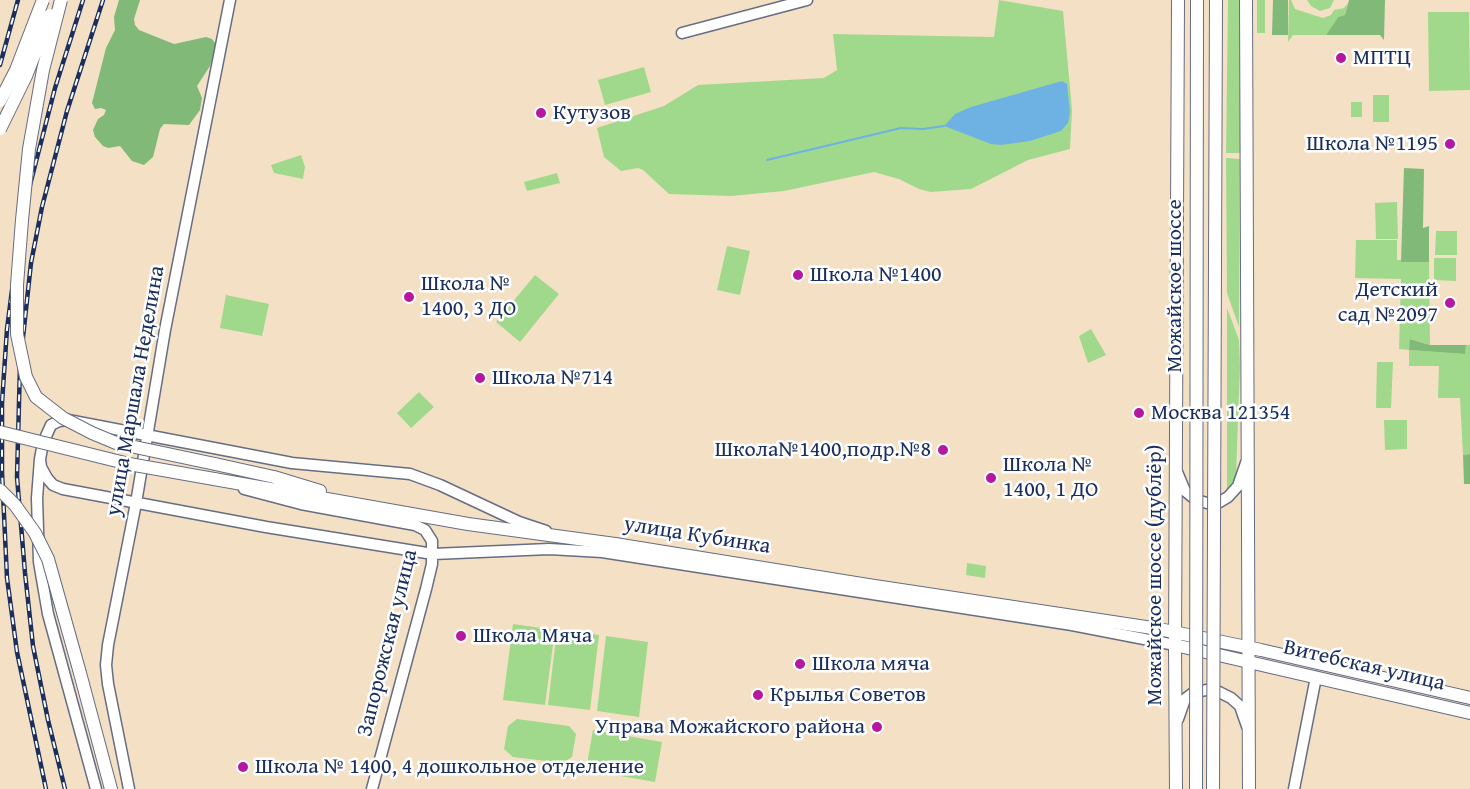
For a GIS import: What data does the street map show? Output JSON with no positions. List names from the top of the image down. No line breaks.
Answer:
{"streets":{"main road":["Можайское шоссе","улица Кубинка","Можайское шоссе (дублёр)","Витебская улица"],"street":["улица Маршала Неделина","Запорожская улица"]},"crossings":[["улица Кубинка","Можайское шоссе (дублёр)"],["улица Кубинка","Запорожская улица"],["улица Кубинка","Витебская улица"],["Можайское шоссе (дублёр)","Витебская улица"]],"places":["МПТЦ","Кутузов","Школа №1195","Школа №1400","Школа № 1400, 3 ДО","Детский сад №2097","Школа №714","Москва 121354","Школа№1400,подр.№8","Школа № 1400, 1 ДО","Школа Мяча","Школа мяча","Крылья Советов","Управа Можайского района","Школа № 1400, 4 дошкольное отделение"]}
